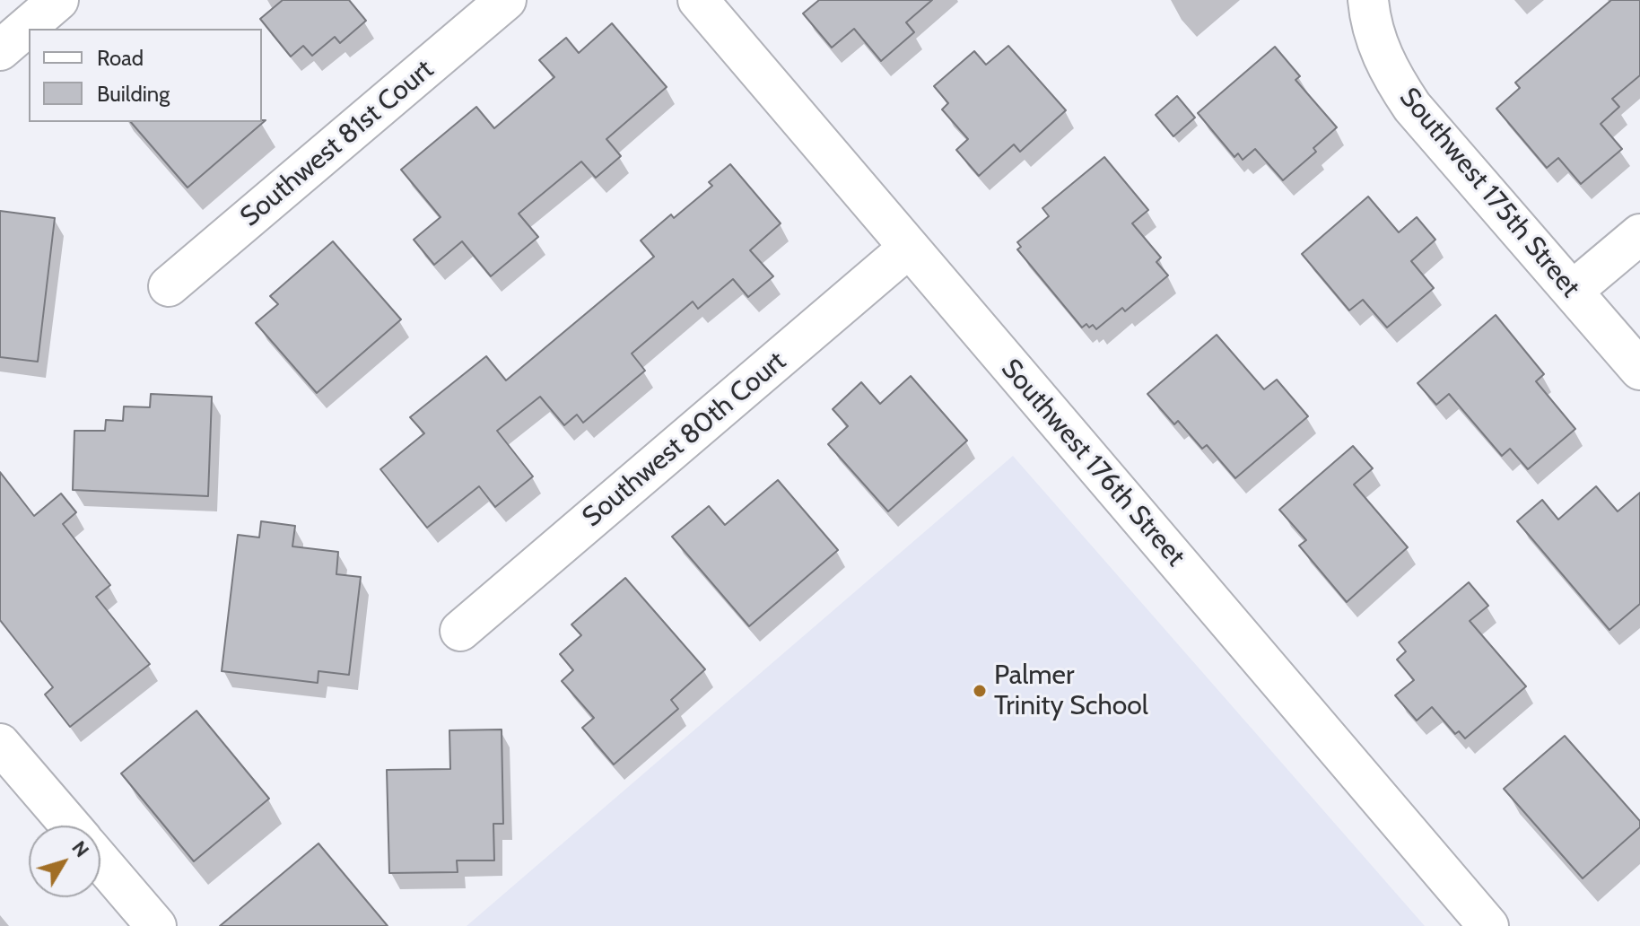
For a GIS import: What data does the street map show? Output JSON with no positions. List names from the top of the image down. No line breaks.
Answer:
{"streets":{"street":["Southwest 81st Court","Southwest 175th Street","Southwest 80th Court","Southwest 176th Street"]},"crossings":[["Southwest 80th Court","Southwest 176th Street"]],"places":["Palmer Trinity School"],"legend":["Road","Building"],"north":"top right"}
